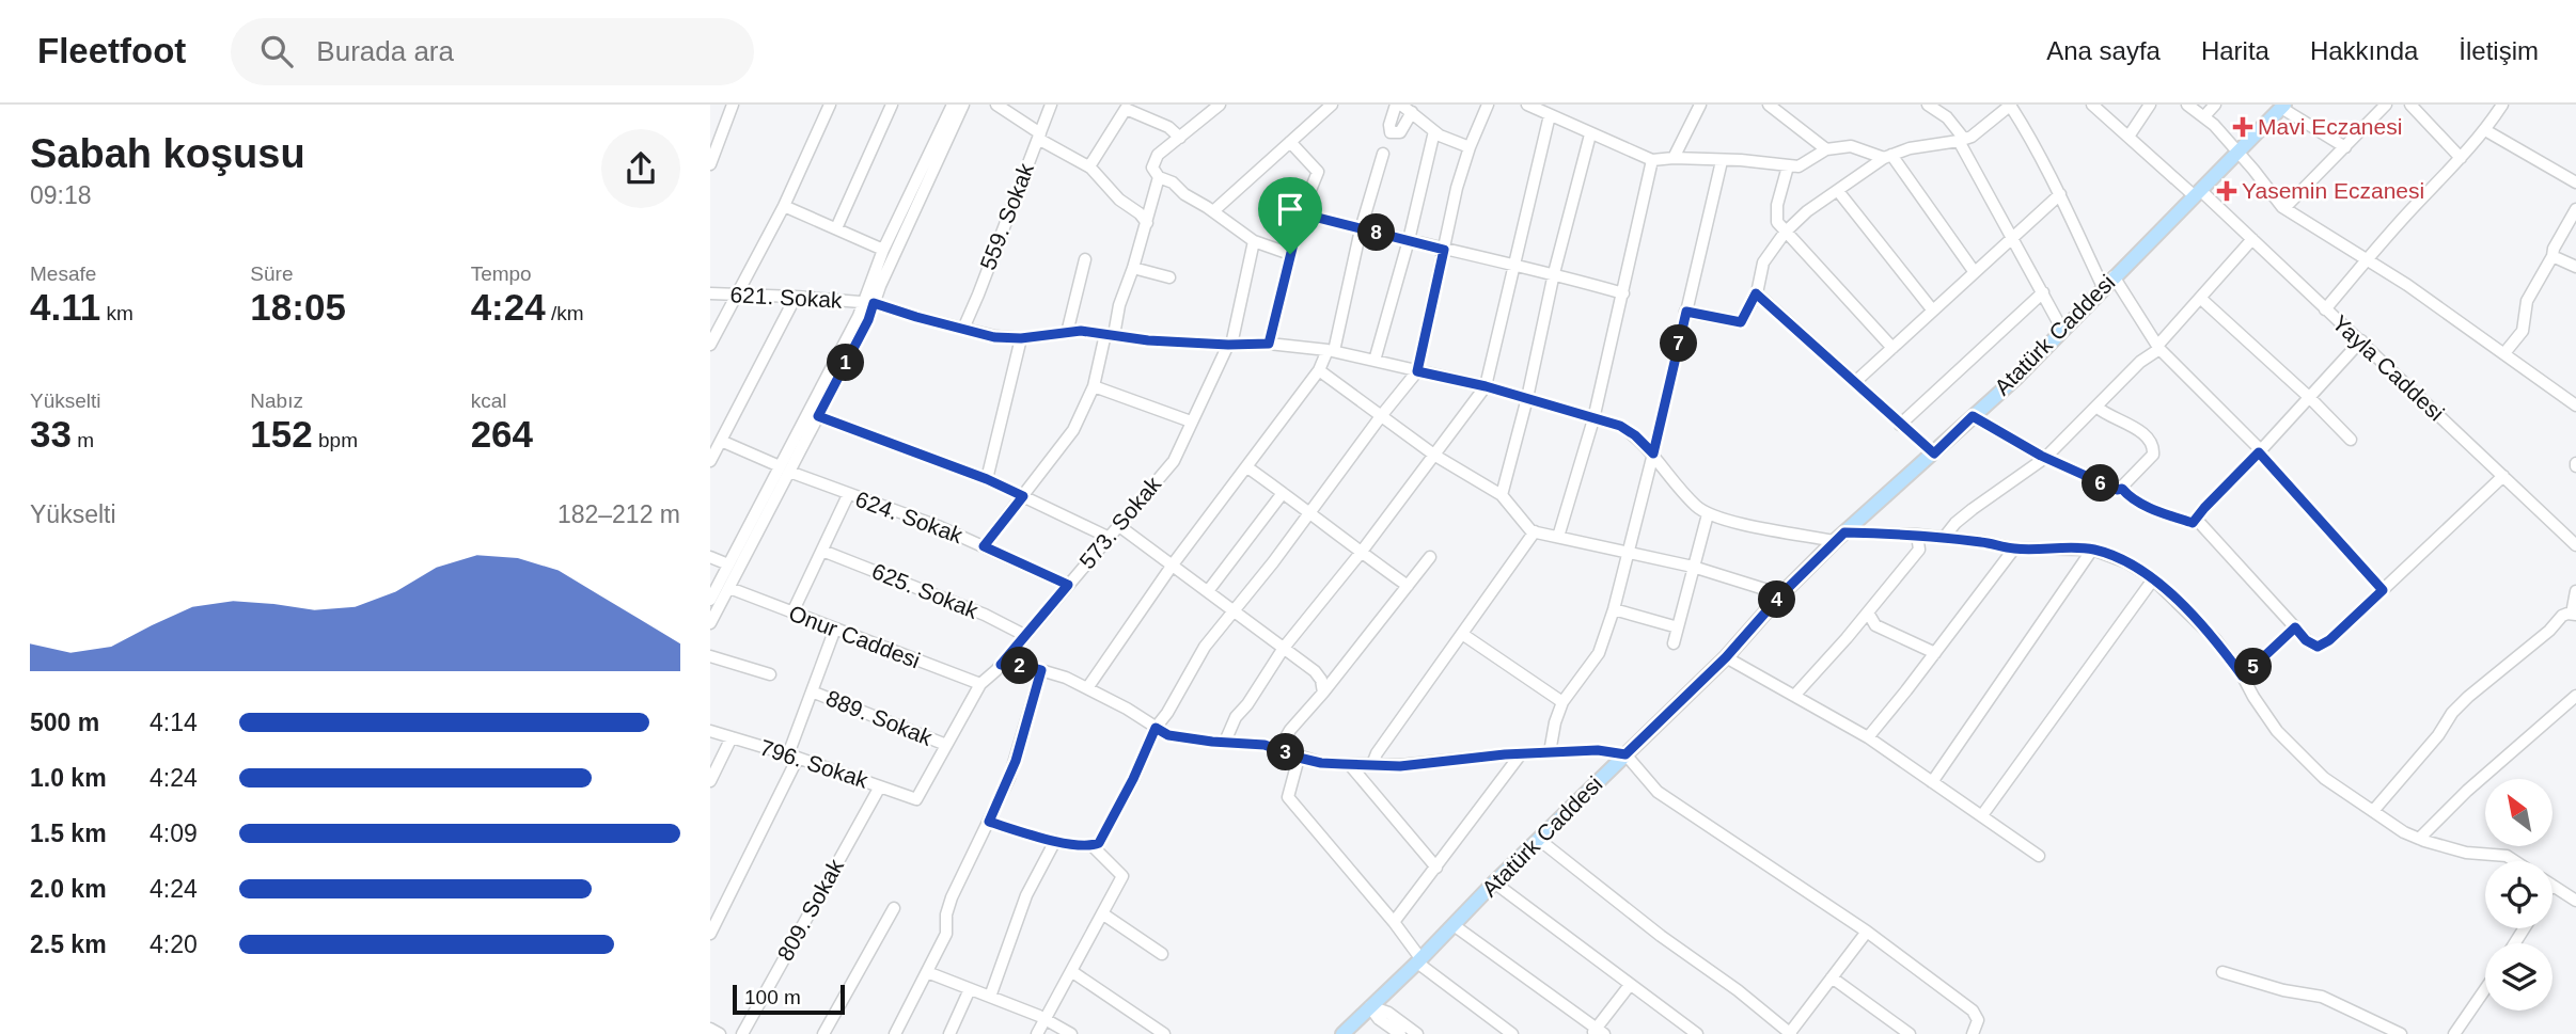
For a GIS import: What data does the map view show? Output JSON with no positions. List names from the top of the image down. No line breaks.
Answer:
{"streets":{"main road":["Atatürk Caddesi"],"street":["559. Sokak","621. Sokak","Yayla Caddesi","624. Sokak","573. Sokak","625. Sokak","Onur Caddesi","889. Sokak","796. Sokak","809. Sokak"]},"crossings":[["559. Sokak","621. Sokak"],["621. Sokak","573. Sokak"],["Atatürk Caddesi","Yayla Caddesi"],["624. Sokak","573. Sokak"],["573. Sokak","625. Sokak"],["573. Sokak","Onur Caddesi"],["573. Sokak","889. Sokak"],["573. Sokak","796. Sokak"],["796. Sokak","809. Sokak"]],"places":{"health":["Mavi Eczanesi","Yasemin Eczanesi"]},"scale_bar":"100 m","north":"top left","page":{"header":"Fleetfoot","search":"Burada ara","nav":["Ana sayfa","Harita","Hakkında","İletişim"],"heading":["Sabah koşusu","09:18"],"pins":["8","7","1","6","4","2","5","3"],"stats":[["Mesafe","4.11 km"],["Süre","18:05"],["Tempo","4:24 /km"],["Yükselti","33 m"],["Nabız","152 bpm"],["kcal","264"]],"chart":["Yükselti","182–212 m"],"list":[{"name":"500 m","note":"4:14"},{"name":"1.0 km","note":"4:24"},{"name":"1.5 km","note":"4:09"},{"name":"2.0 km","note":"4:24"},{"name":"2.5 km","note":"4:20"}],"scale":"100 m"}}
